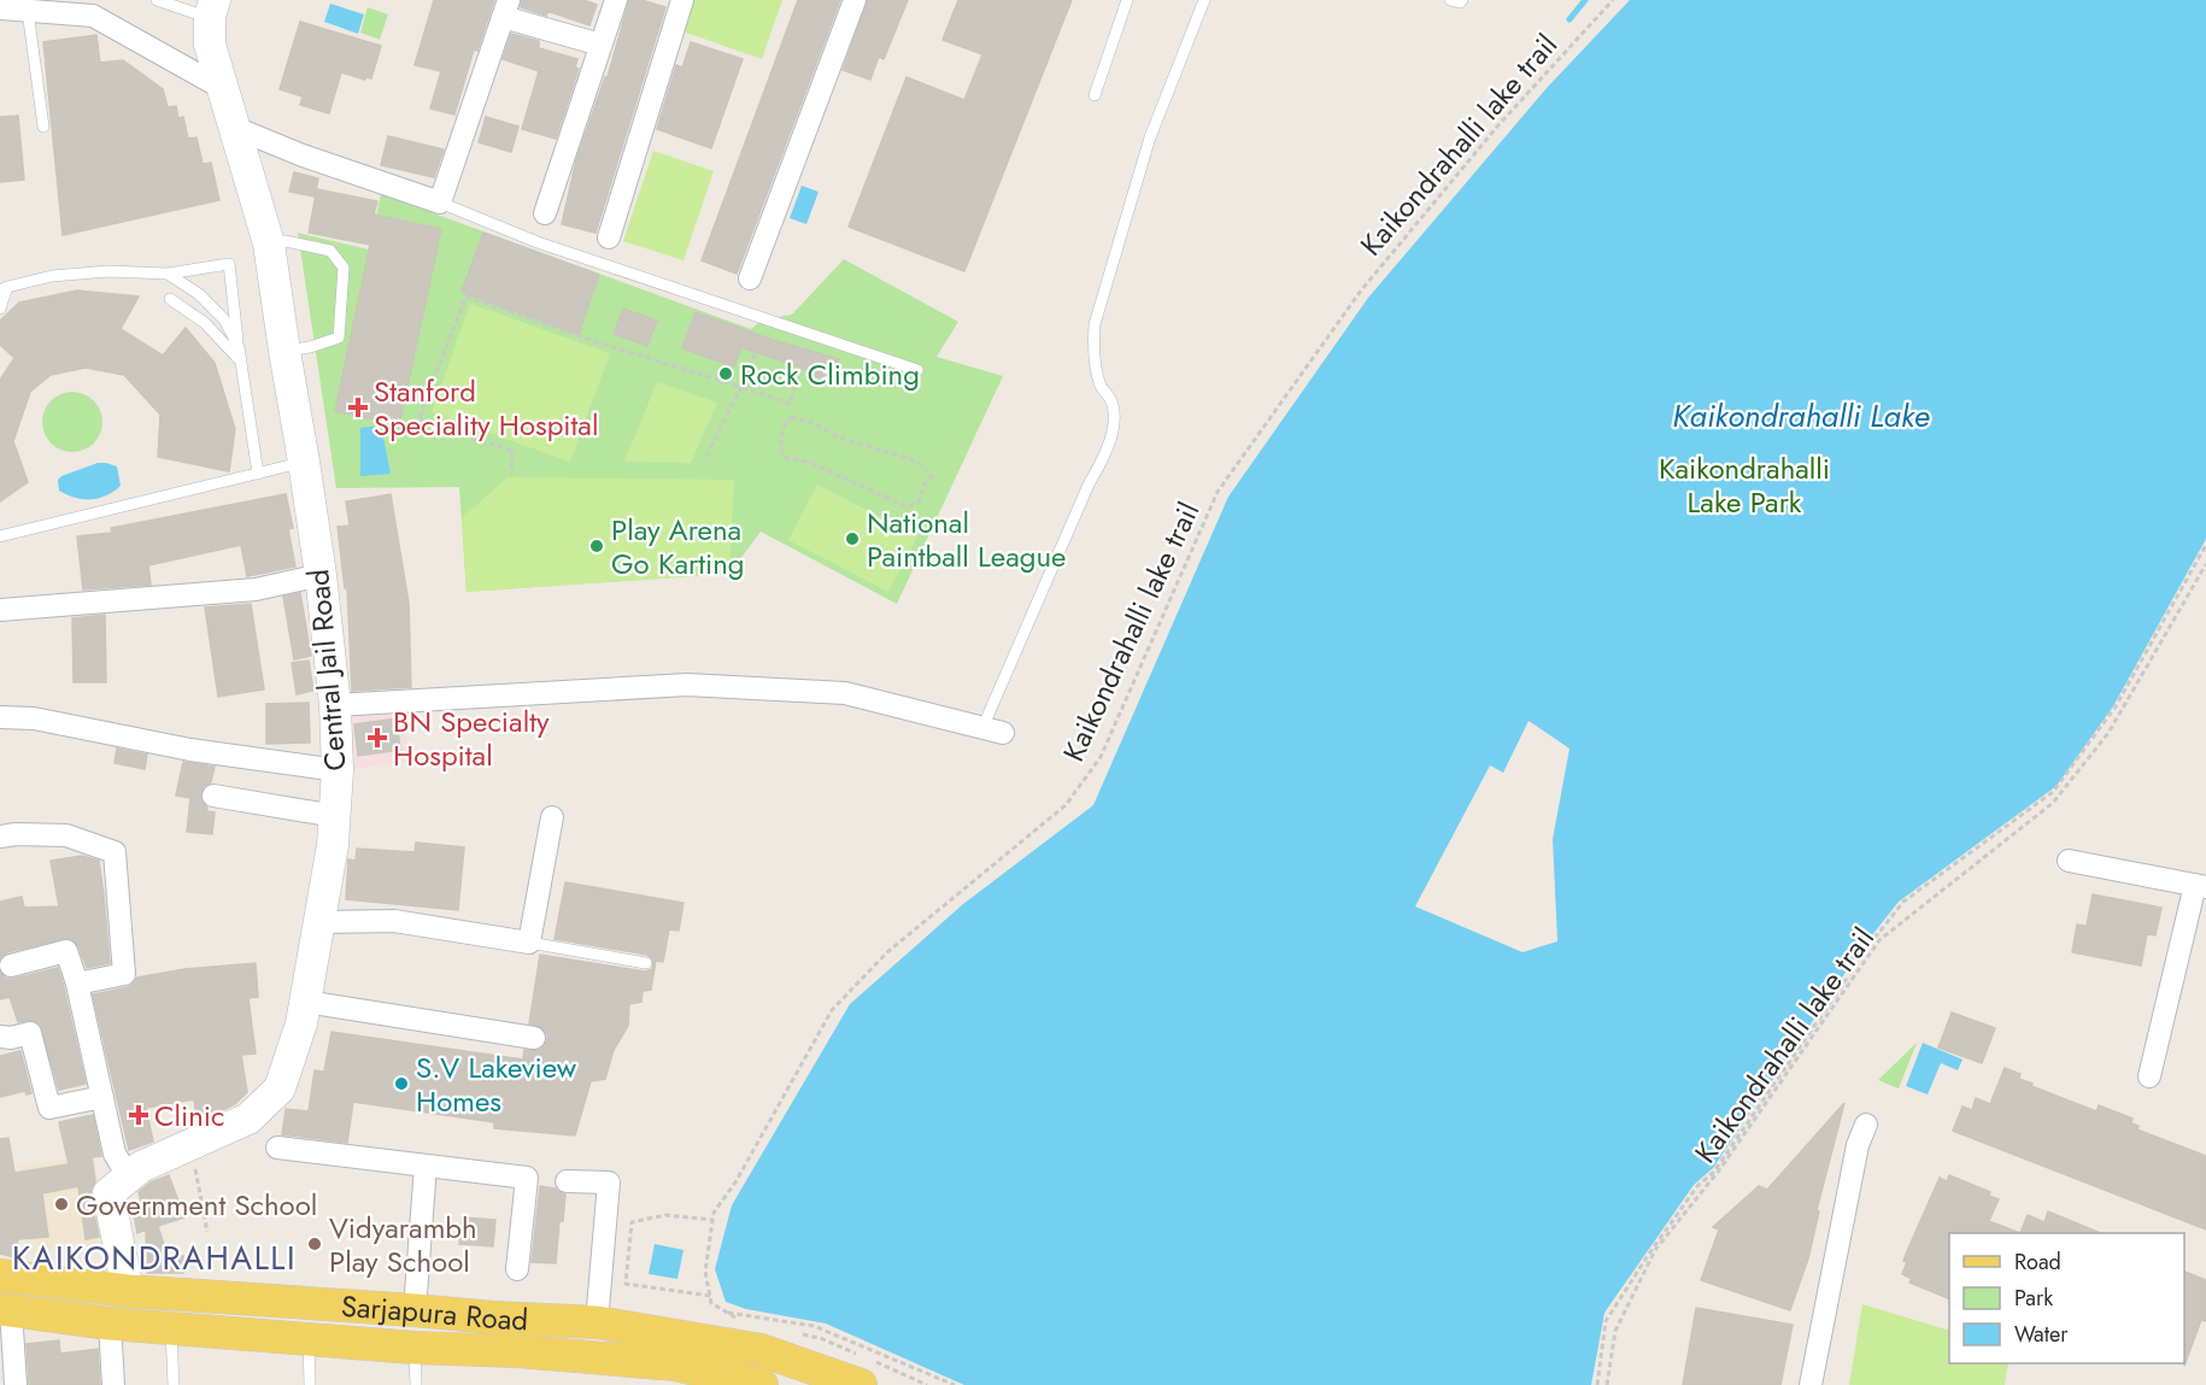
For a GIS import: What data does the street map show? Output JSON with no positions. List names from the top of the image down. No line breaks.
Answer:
{"streets":{"main road":["Central Jail Road","Sarjapura Road"],"path":["Kaikondrahalli lake trail"]},"crossings":[["Central Jail Road","Sarjapura Road"]],"districts":["KAIKONDRAHALLI"],"water":["Kaikondrahalli Lake"],"parks":["Kaikondrahalli Lake Park"],"places":{"other":["Rock Climbing","National Paintball League","Play Arena Go Karting","S.V Lakeview Homes","Government School","Vidyarambh Play School"],"health":["Stanford Speciality Hospital","BN Specialty Hospital","Clinic"]},"legend":["Road","Park","Water"]}
